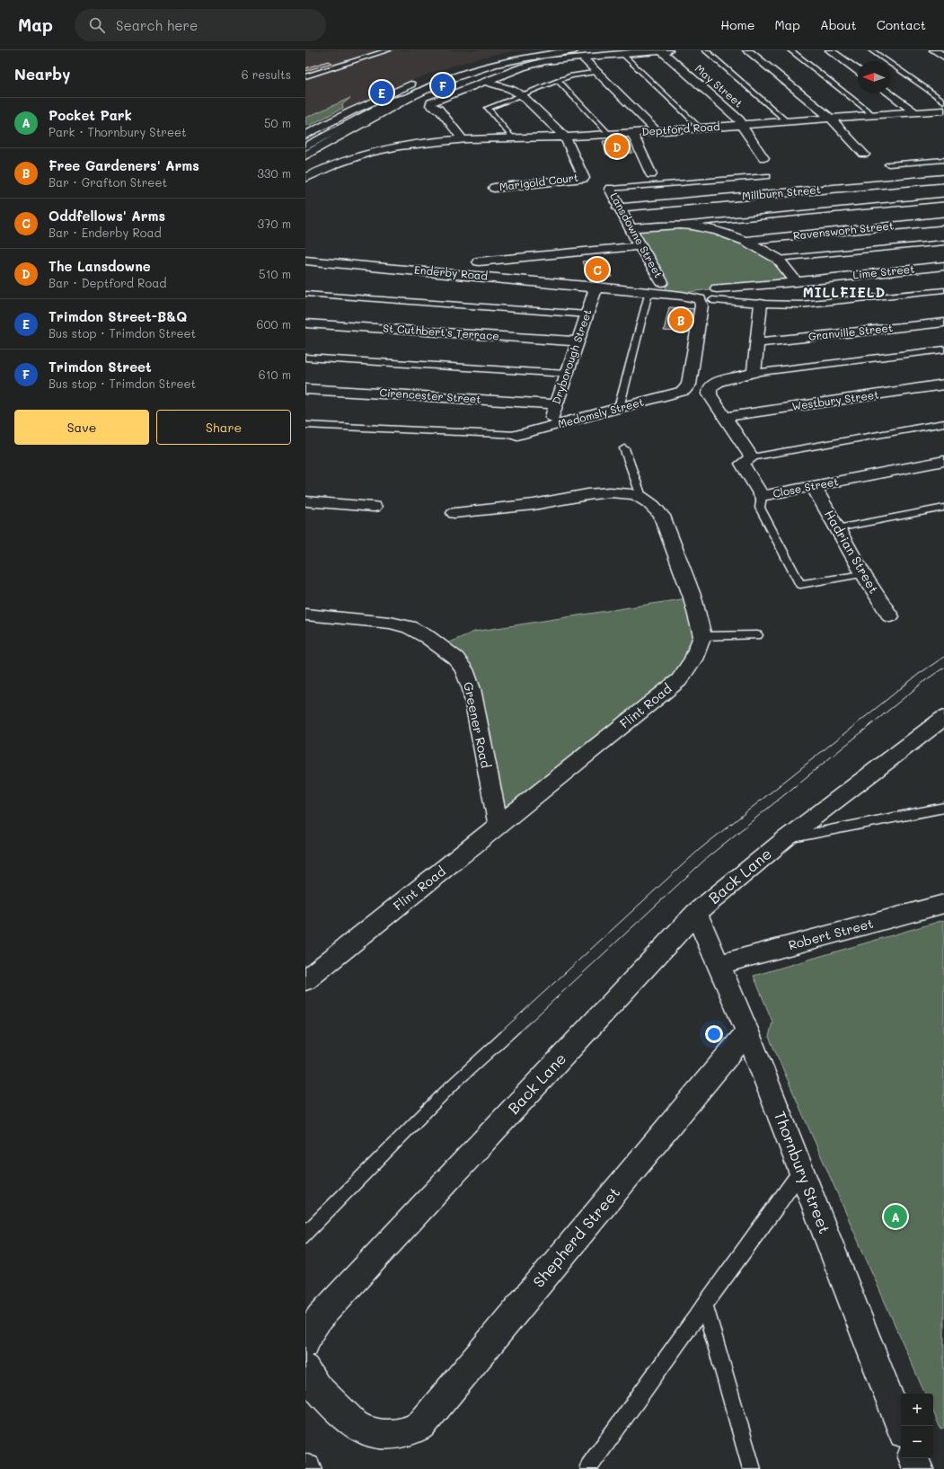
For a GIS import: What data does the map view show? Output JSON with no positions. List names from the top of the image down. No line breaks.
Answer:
{"streets":{"main road":["May Street","Deptford Road","Marigold Court","Millburn Street","Ravensworh Street","Lansdowne Street","Lime Street","Enderby Road","St Cuthbert's Terrace","Granville Street","Dryborough Street","Cirencester Street","Westbury Street","Medomsly Street","Close Street","Hadrian Street","Flint Road","Greener Road","Back Lane","Robert Street","Thornbury Street","Shepherd Street"]},"crossings":[["May Street","Deptford Road"],["Deptford Road","Marigold Court"],["Millburn Street","Lansdowne Street"],["Enderby Road","Dryborough Street"],["Enderby Road","Medomsly Street"],["St Cuthbert's Terrace","Dryborough Street"],["Dryborough Street","Cirencester Street"],["Dryborough Street","Medomsly Street"],["Close Street","Hadrian Street"],["Flint Road","Greener Road"],["Back Lane","Thornbury Street"],["Robert Street","Thornbury Street"],["Thornbury Street","Shepherd Street"]],"districts":["MILLFIELD"],"north":"left","page":{"header":"Map","search":"Search here","nav":["Home","Map","About","Contact"],"heading":["Nearby","6 results"],"pins":["F","E","D","C","B","A"],"list":[{"mark":"A","name":"Pocket Park","note":"Park · Thornbury Street","value":"50 m"},{"mark":"B","name":"Free Gardeners' Arms","note":"Bar · Grafton Street","value":"330 m"},{"mark":"C","name":"Oddfellows' Arms","note":"Bar · Enderby Road","value":"370 m"},{"mark":"D","name":"The Lansdowne","note":"Bar · Deptford Road","value":"510 m"},{"mark":"E","name":"Trimdon Street-B&Q","note":"Bus stop · Trimdon Street","value":"600 m"},{"mark":"F","name":"Trimdon Street","note":"Bus stop · Trimdon Street","value":"610 m"}],"buttons":["Save","Share"],"map_buttons":["+","−"]}}
